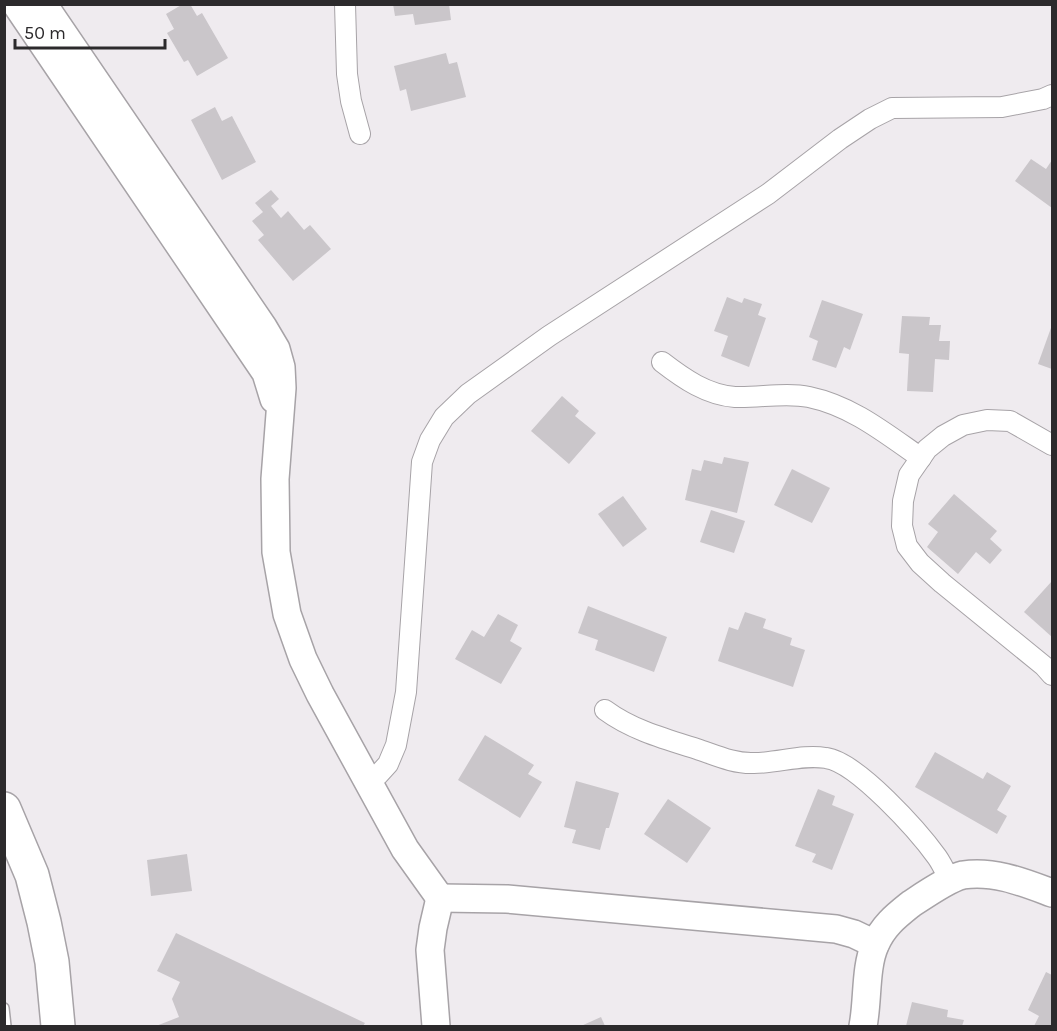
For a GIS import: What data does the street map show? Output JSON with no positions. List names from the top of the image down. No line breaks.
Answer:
{"scale_bar":"50 m"}
